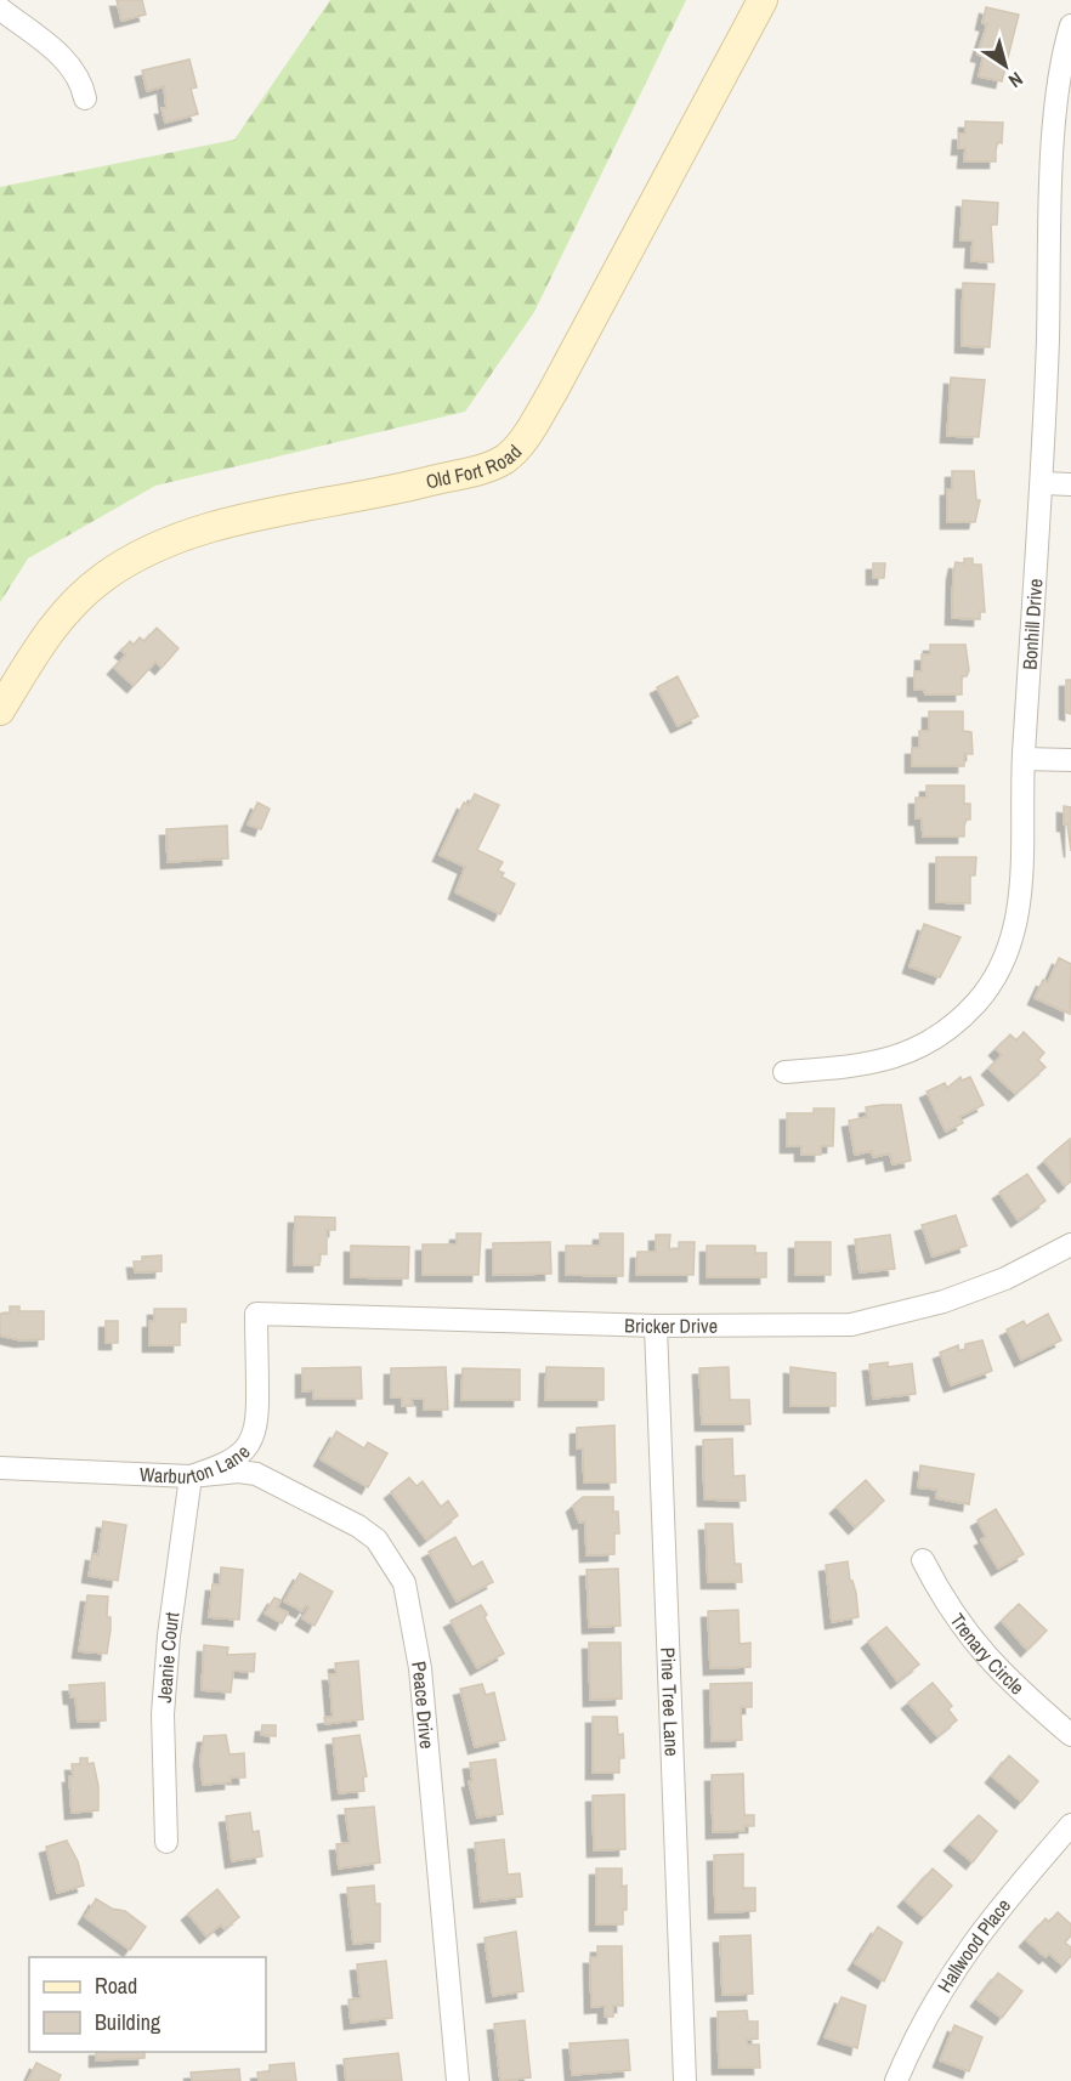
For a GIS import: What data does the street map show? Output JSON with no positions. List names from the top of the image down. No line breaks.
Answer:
{"streets":{"main road":["Old Fort Road"],"street":["Bonhill Drive","Bricker Drive","Warburton Lane","Trenary Circle","Jeanie Court","Pine Tree Lane","Peace Drive","Hallwood Place"]},"crossings":[["Bricker Drive","Warburton Lane"],["Bricker Drive","Pine Tree Lane"],["Warburton Lane","Jeanie Court"],["Warburton Lane","Peace Drive"],["Jeanie Court","Peace Drive"]],"legend":["Road","Building"],"north":"bottom right"}
